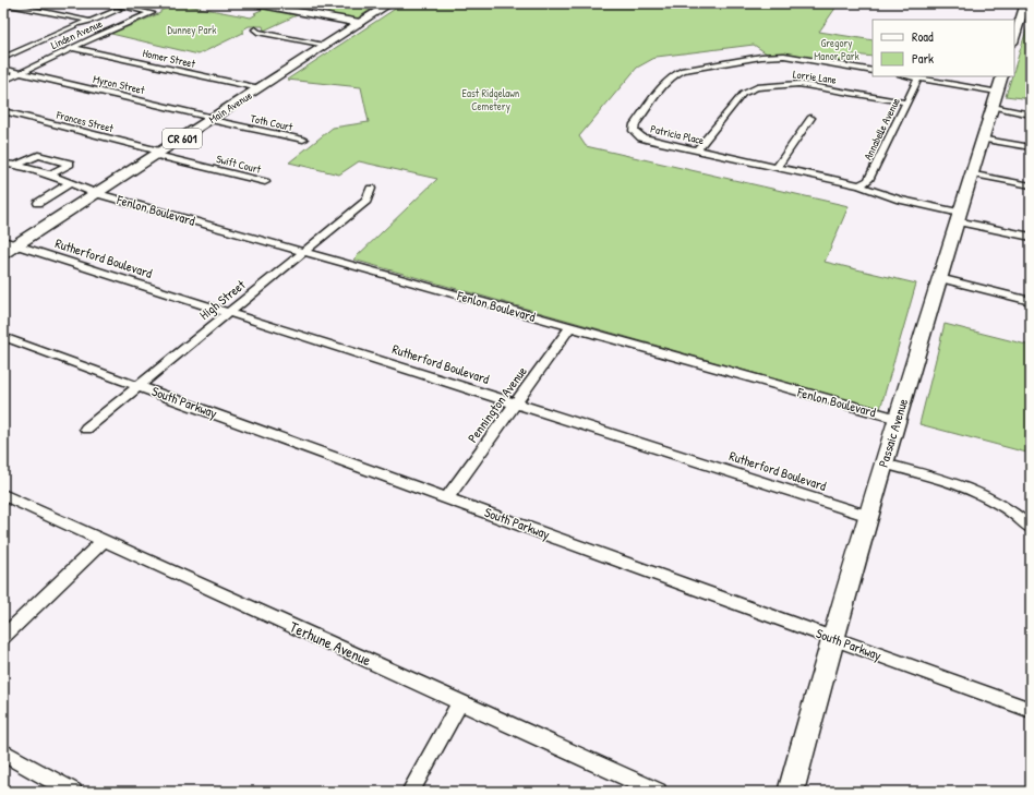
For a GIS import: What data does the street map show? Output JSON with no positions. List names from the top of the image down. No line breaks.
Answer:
{"streets":{"main road":["Main Avenue","CR 601"],"street":["Linden Avenue","Homer Street","Lorrie Lane","Myron Street","Frances Street","Toth Court","Annabelle Avenue","Patricia Place","Swift Court","Fenlon Boulevard","Rutherford Boulevard","High Street","South Parkway","Pennington Avenue","Passaic Avenue","Terhune Avenue"]},"crossings":[["Linden Avenue","Homer Street"],["Linden Avenue","Myron Street"],["Homer Street","Main Avenue"],["Lorrie Lane","Annabelle Avenue"],["Lorrie Lane","Patricia Place"],["Myron Street","Main Avenue"],["Myron Street","Toth Court"],["Main Avenue","Frances Street"],["Main Avenue","Toth Court"],["Main Avenue","Swift Court"],["Main Avenue","Fenlon Boulevard"],["Main Avenue","Rutherford Boulevard"],["Frances Street","Swift Court"],["Annabelle Avenue","Patricia Place"],["Patricia Place","Passaic Avenue"],["Fenlon Boulevard","High Street"],["Fenlon Boulevard","Pennington Avenue"],["Fenlon Boulevard","Passaic Avenue"],["Rutherford Boulevard","High Street"],["Rutherford Boulevard","Pennington Avenue"],["Rutherford Boulevard","Passaic Avenue"],["High Street","South Parkway"],["South Parkway","Pennington Avenue"],["South Parkway","Passaic Avenue"]],"parks":["Dunney Park","Gregory Manor Park","East Ridgelawn Cemetery"],"legend":["Road","Park"]}
